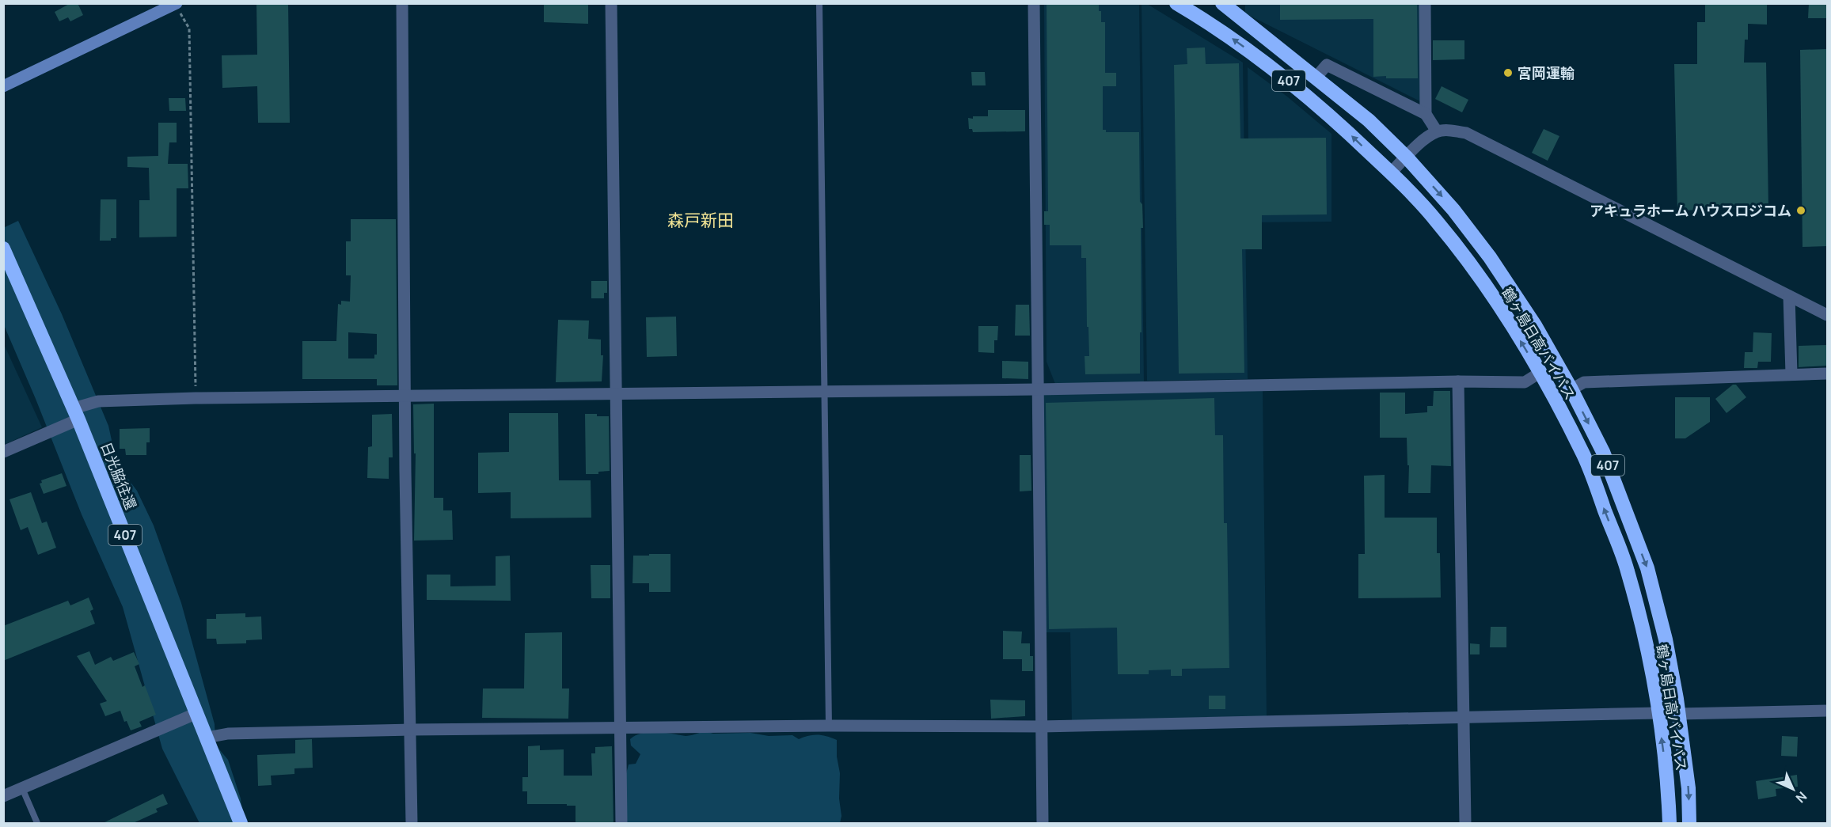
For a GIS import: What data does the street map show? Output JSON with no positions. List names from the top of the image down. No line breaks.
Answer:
{"streets":{"highway":["407","鶴ヶ島日高バイパス","日光脇往還"]},"districts":["森戸新田"],"places":["宮岡運輸","アキュラホーム ハウスロジコム"],"north":"bottom right"}
